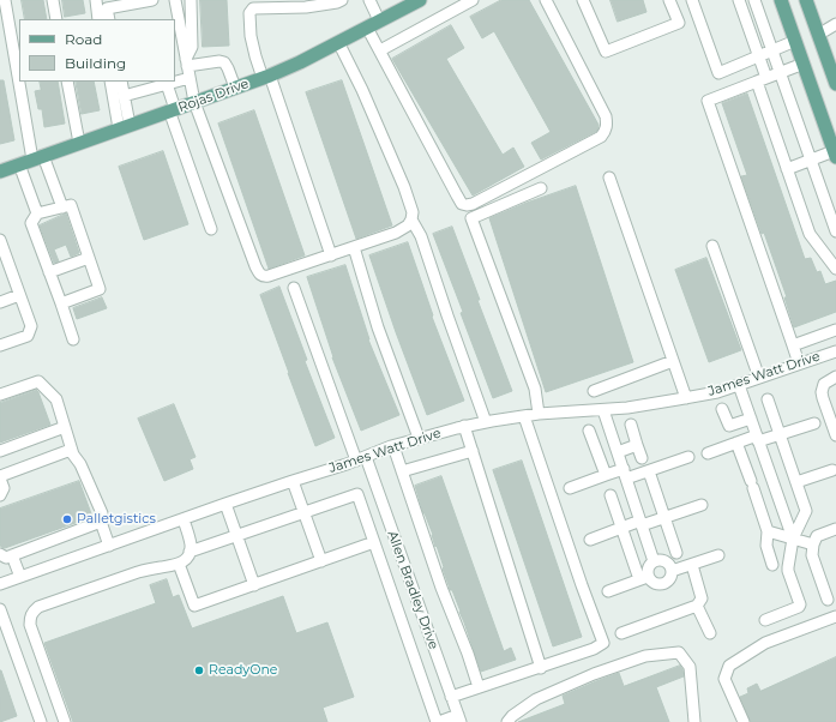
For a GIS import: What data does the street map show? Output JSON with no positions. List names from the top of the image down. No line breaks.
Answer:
{"streets":{"main road":["Rojas Drive"],"street":["James Watt Drive","Allen Bradley Drive"]},"crossings":[["James Watt Drive","Allen Bradley Drive"]],"places":["Palletgistics","ReadyOne"],"legend":["Road","Building"]}
